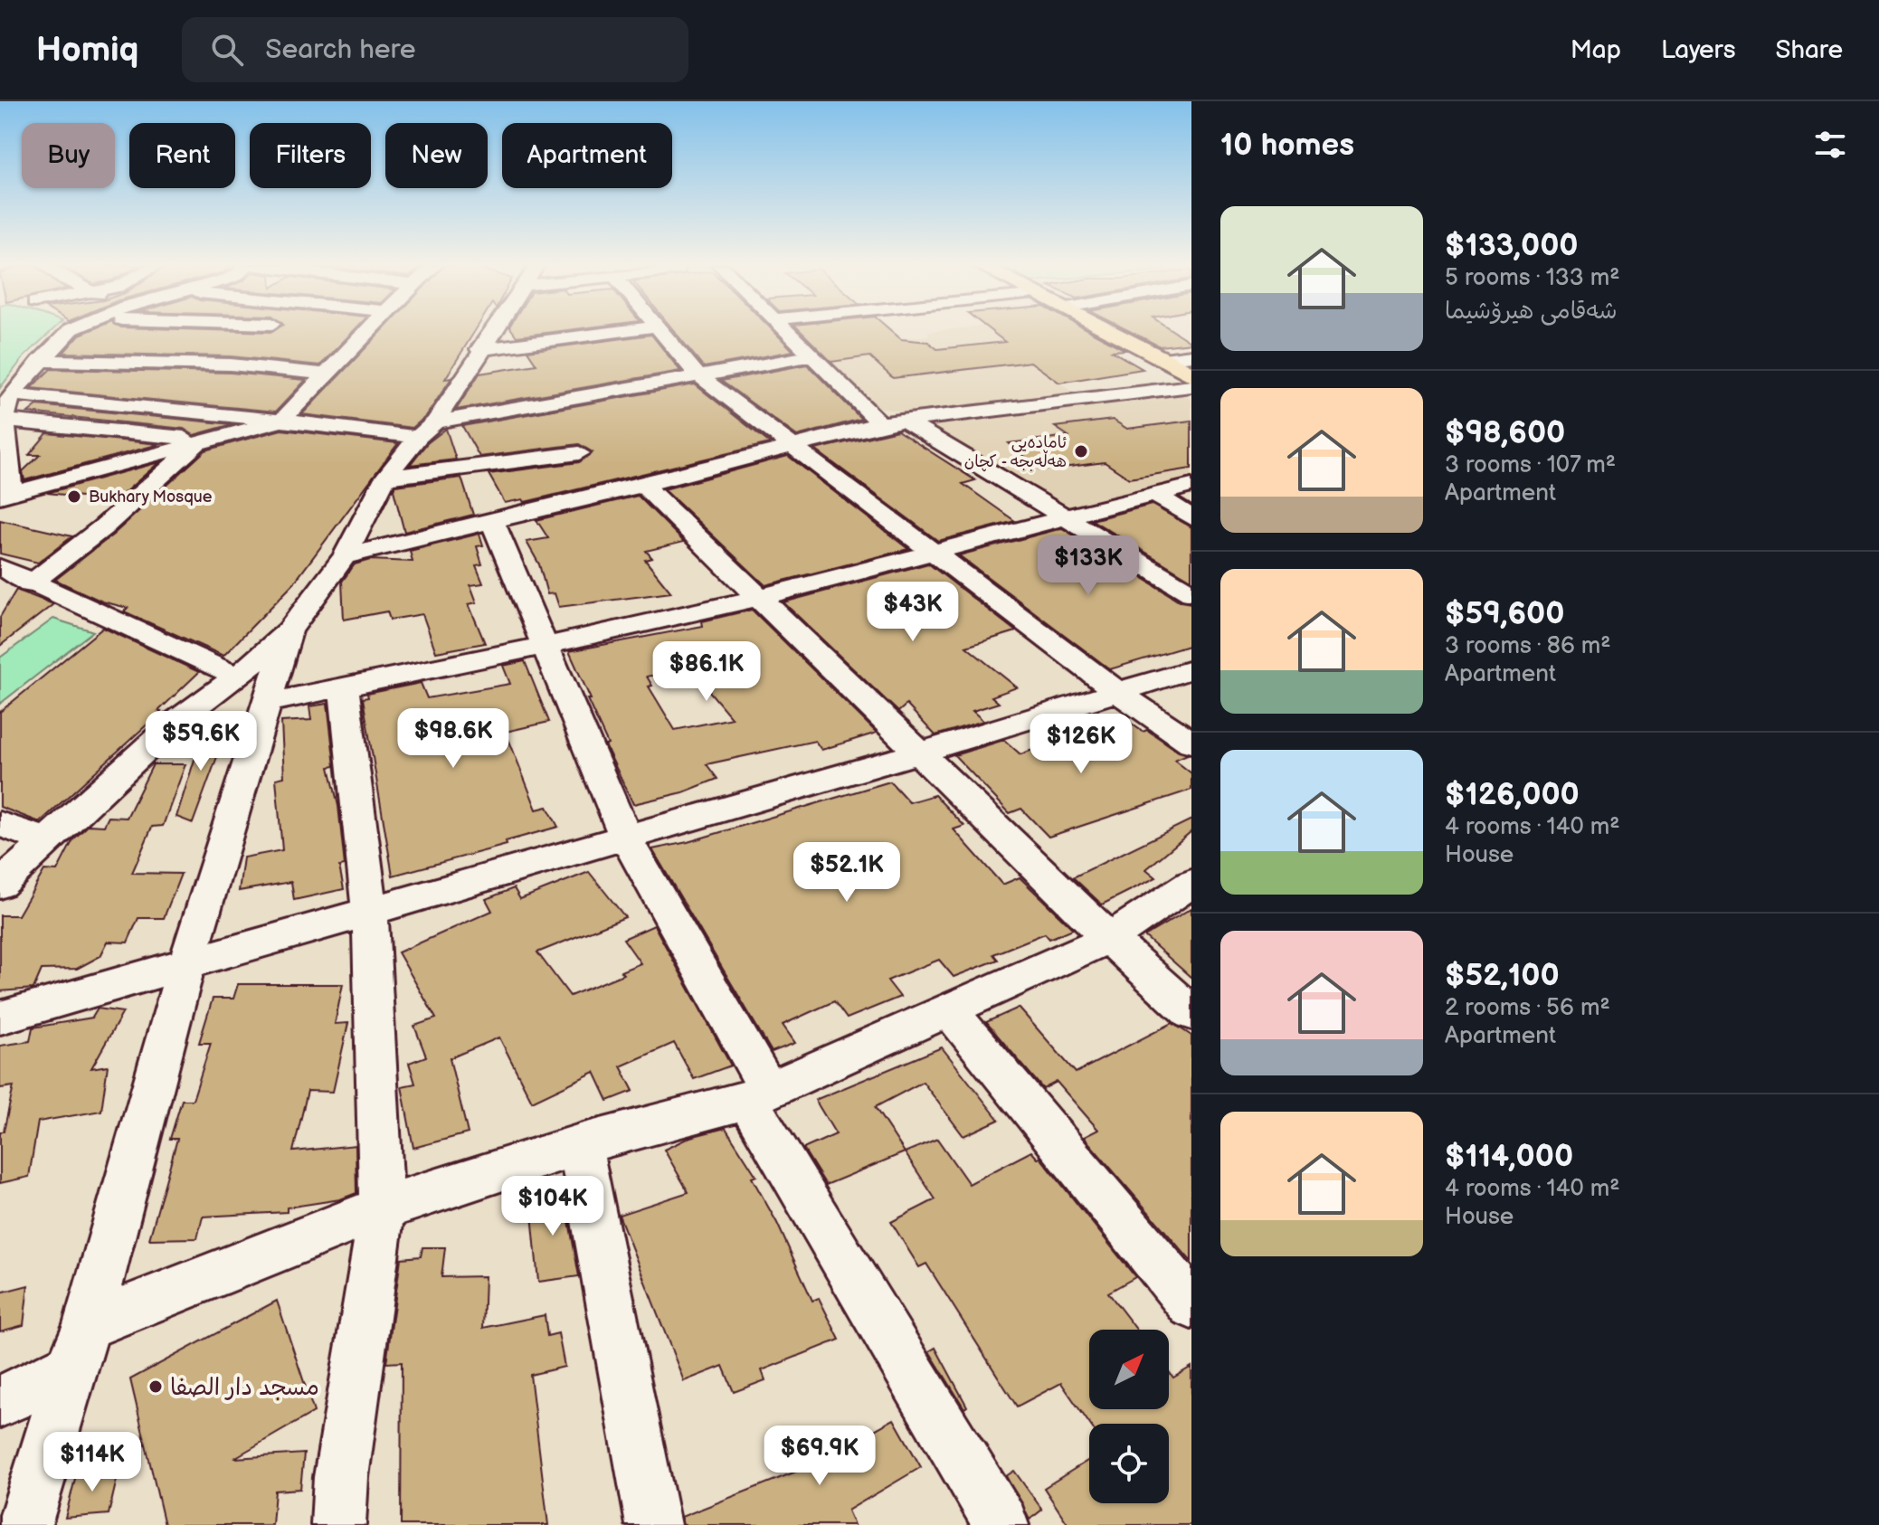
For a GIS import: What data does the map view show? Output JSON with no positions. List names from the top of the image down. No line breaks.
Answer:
{"places":["ئامادەیی هەڵەبجە - کچان","Bukhary Mosque","مسجد دار الصفا"],"north":"top right","page":{"header":"Homiq","search":"Search here","nav":["Map","Layers","Share"],"heading":"10 homes","chip":["Buy","Rent","Filters","New","Apartment"],"list":[{"name":"$133,000","note":"5 rooms · 133 m² · شەقامی هیرۆشیما"},{"name":"$98,600","note":"3 rooms · 107 m² · Apartment"},{"name":"$59,600","note":"3 rooms · 86 m² · Apartment"},{"name":"$126,000","note":"4 rooms · 140 m² · House"},{"name":"$52,100","note":"2 rooms · 56 m² · Apartment"},{"name":"$114,000","note":"4 rooms · 140 m² · House"}],"price":["$133K","$43K","$86.1K","$98.6K","$59.6K","$126K","$52.1K","$104K","$69.9K","$114K"]}}
